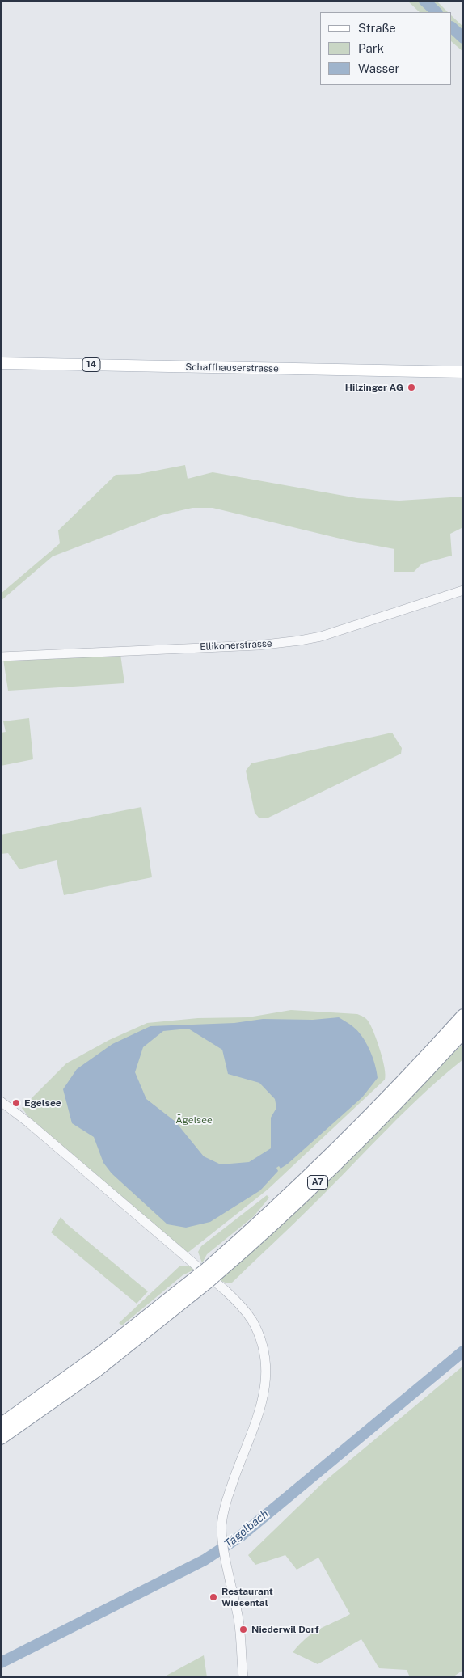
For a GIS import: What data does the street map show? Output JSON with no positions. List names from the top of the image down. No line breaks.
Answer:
{"streets":{"highway":["A7"],"main road":["14","Schaffhauserstrasse"],"street":["Ellikonerstrasse"]},"water":["Tägelbach"],"parks":["Ägelsee"],"places":["Hilzinger AG","Egelsee","Restaurant Wiesental","Niederwil Dorf"],"legend":["Straße","Park","Wasser"]}
